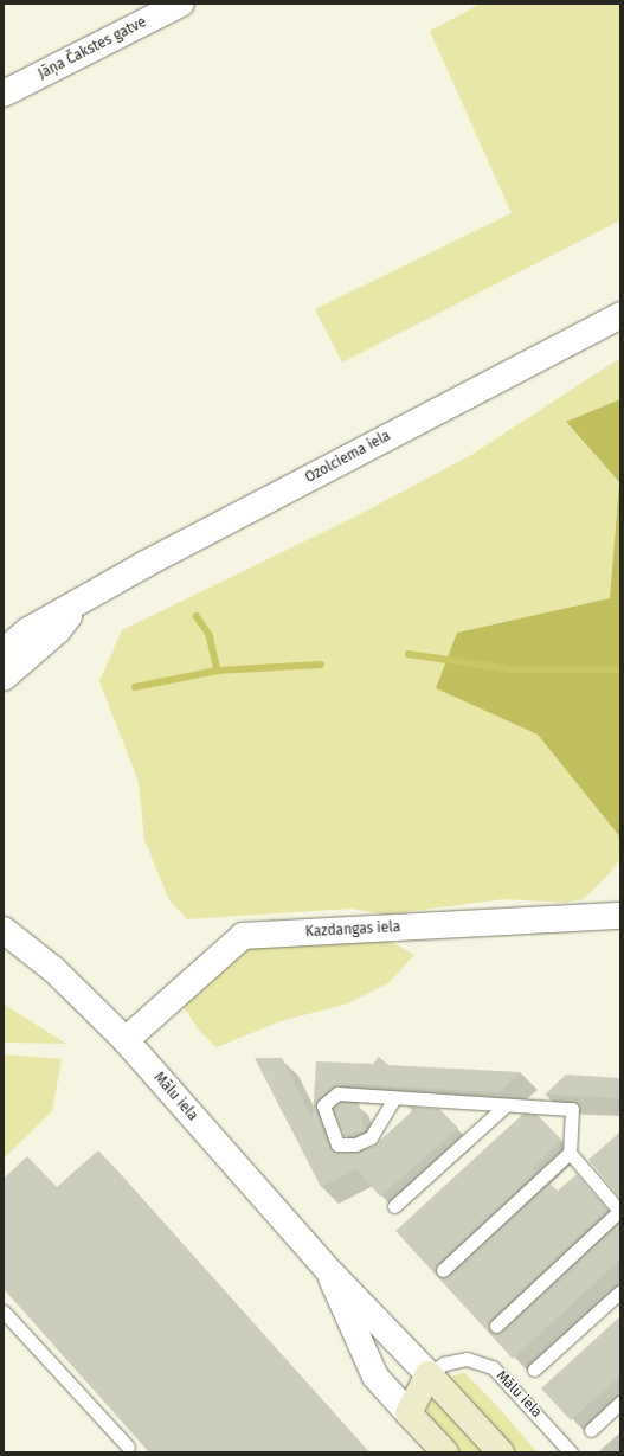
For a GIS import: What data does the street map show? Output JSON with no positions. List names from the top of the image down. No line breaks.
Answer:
{"streets":{"street":["Jāņa Čakstes gatve","Ozolciema iela","Kazdangas iela","Mālu iela"]},"crossings":[["Kazdangas iela","Mālu iela"]]}
